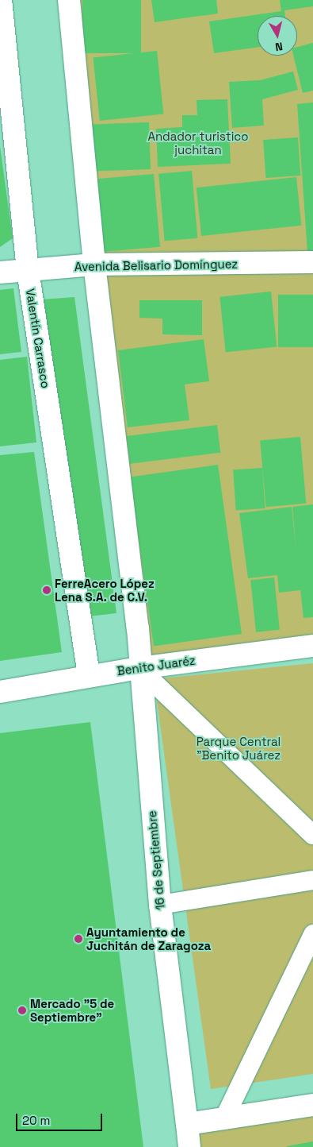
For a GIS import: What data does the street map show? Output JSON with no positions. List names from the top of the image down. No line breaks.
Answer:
{"streets":{"street":["Avenida Belisario Domínguez","Valentín Carrasco","Benito Juaréz","16 de Septiembre"]},"crossings":[["Avenida Belisario Domínguez","Valentín Carrasco"],["Valentín Carrasco","Benito Juaréz"],["Benito Juaréz","16 de Septiembre"]],"parks":["Andador turistico juchitan","Parque Central \"Benito Juárez"],"places":["FerreAcero López Lena S.A. de C.V.","Ayuntamiento de Juchitán de Zaragoza","Mercado \"5 de Septiembre\""],"scale_bar":"20 m","north":"bottom"}
